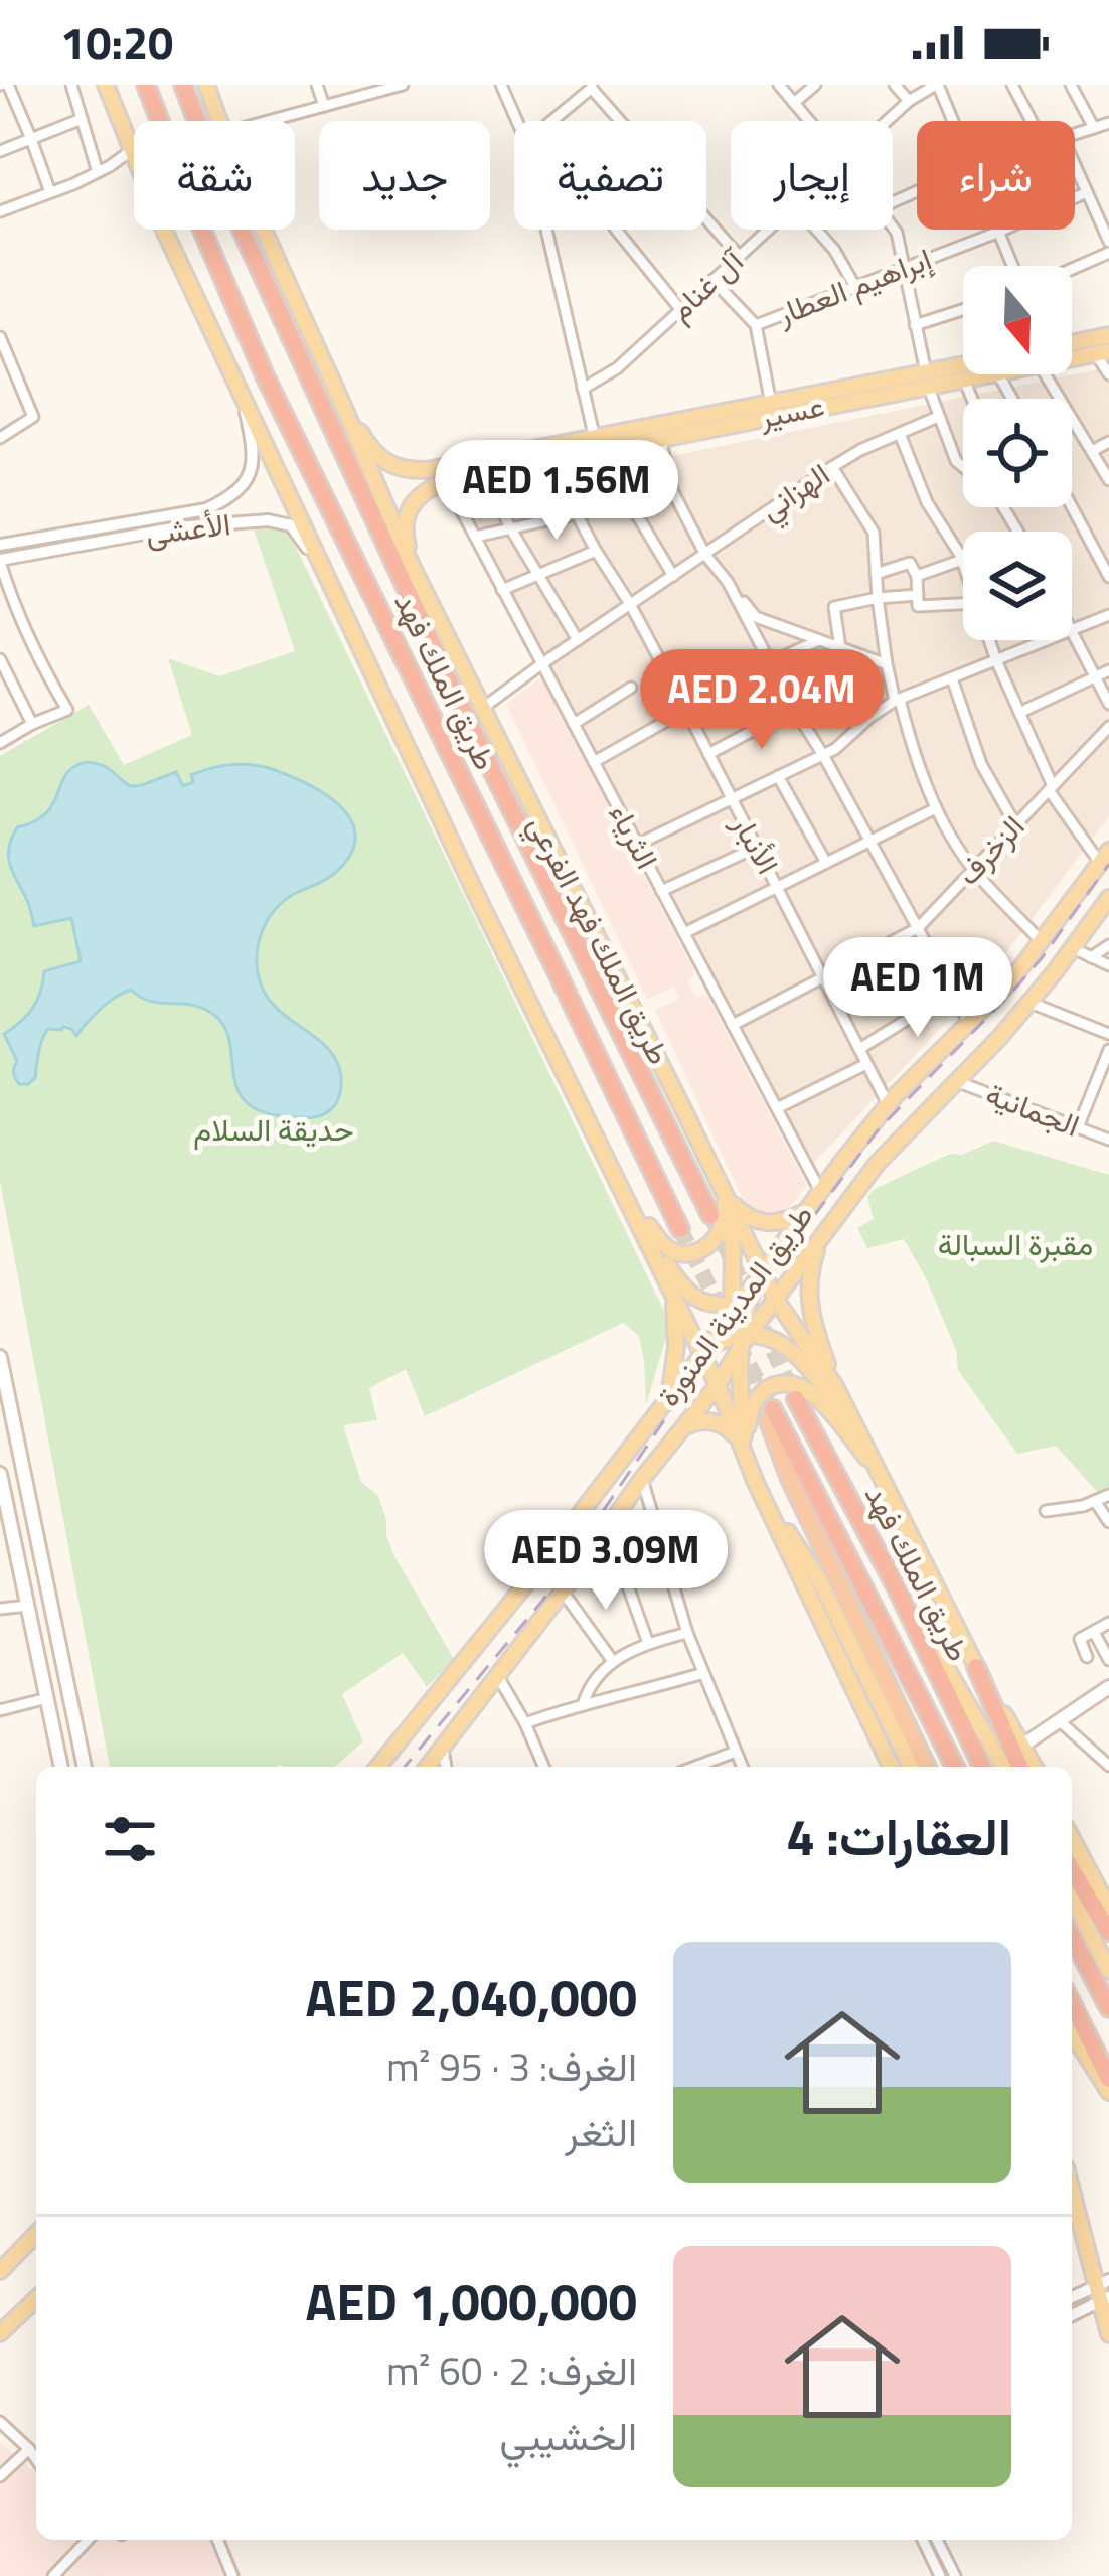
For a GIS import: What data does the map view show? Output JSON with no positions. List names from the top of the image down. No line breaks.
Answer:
{"streets":{"highway":["طريق الملك فهد"],"main road":["عسير","طريق الملك فهد الفرعي","طريق المدينة المنورة"],"street":["آل غنام","إبراهيم العطار","الهزاني","الأعشى","الثرياء","الأنبار","الزخرف","الجمانية"]},"crossings":[["عسير","الثرياء"],["عسير","الأنبار"],["عسير","طريق الملك فهد الفرعي"],["الهزاني","الثرياء"],["الهزاني","الأنبار"],["الهزاني","طريق الملك فهد الفرعي"],["الثرياء","الزخرف"],["الثرياء","طريق المدينة المنورة"],["الأنبار","الزخرف"],["الأنبار","طريق المدينة المنورة"],["طريق الملك فهد الفرعي","طريق المدينة المنورة"],["الجمانية","طريق المدينة المنورة"]],"parks":["حديقة السلام","مقبرة السبالة"],"north":"bottom","page":{"status":"10:20","chip":["شراء","إيجار","تصفية","جديد","شقة"],"price":["AED 1.56M","AED 2.04M","AED 1M","AED 3.09M"],"heading":"العقارات: 4","list":[{"name":"AED 2,040,000","note":"الغرف: 3 · 95 m² · الثغر"},{"name":"AED 1,000,000","note":"الغرف: 2 · 60 m² · الخشيبي"}]}}
